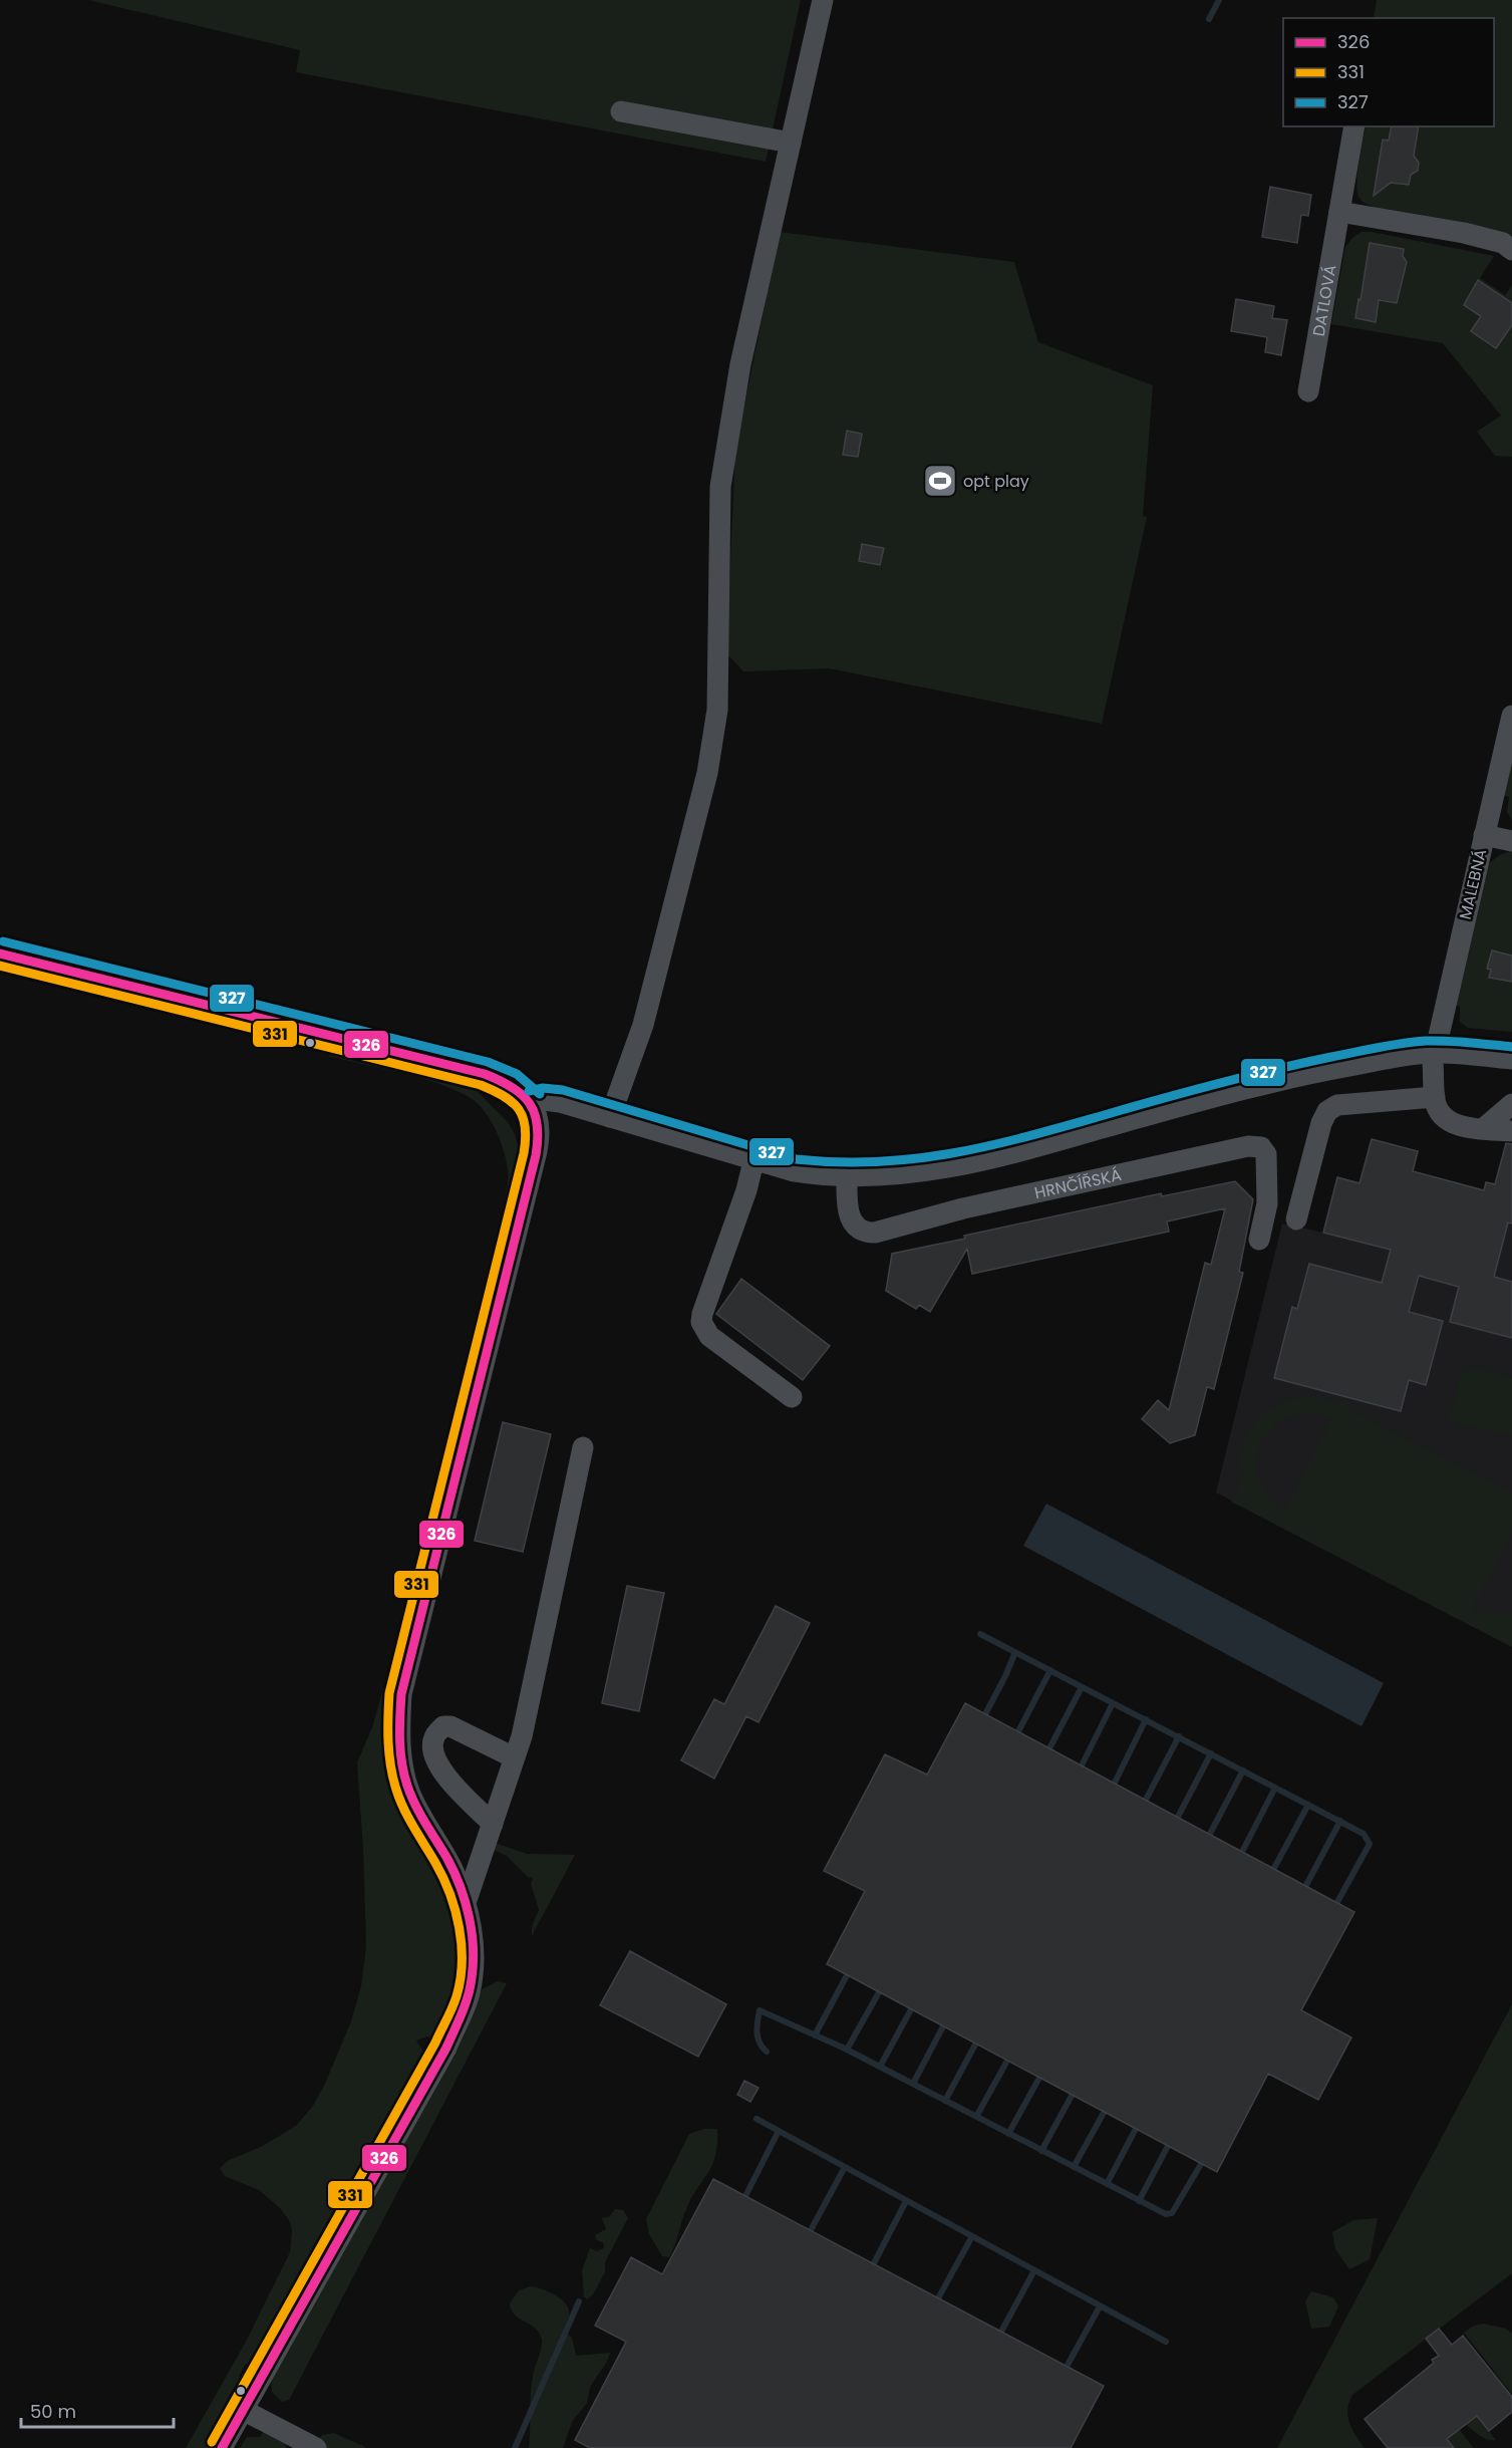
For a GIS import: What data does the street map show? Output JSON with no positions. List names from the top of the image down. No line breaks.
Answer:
{"streets":{"street":["DATLOVÁ","MALEBNÁ","HRNČÍŘSKÁ"]},"places":{"sports":["opt play"]},"lines":["transit line 327","transit line 326","transit line 331"],"legend":["326","331","327"],"scale_bar":"50 m"}
